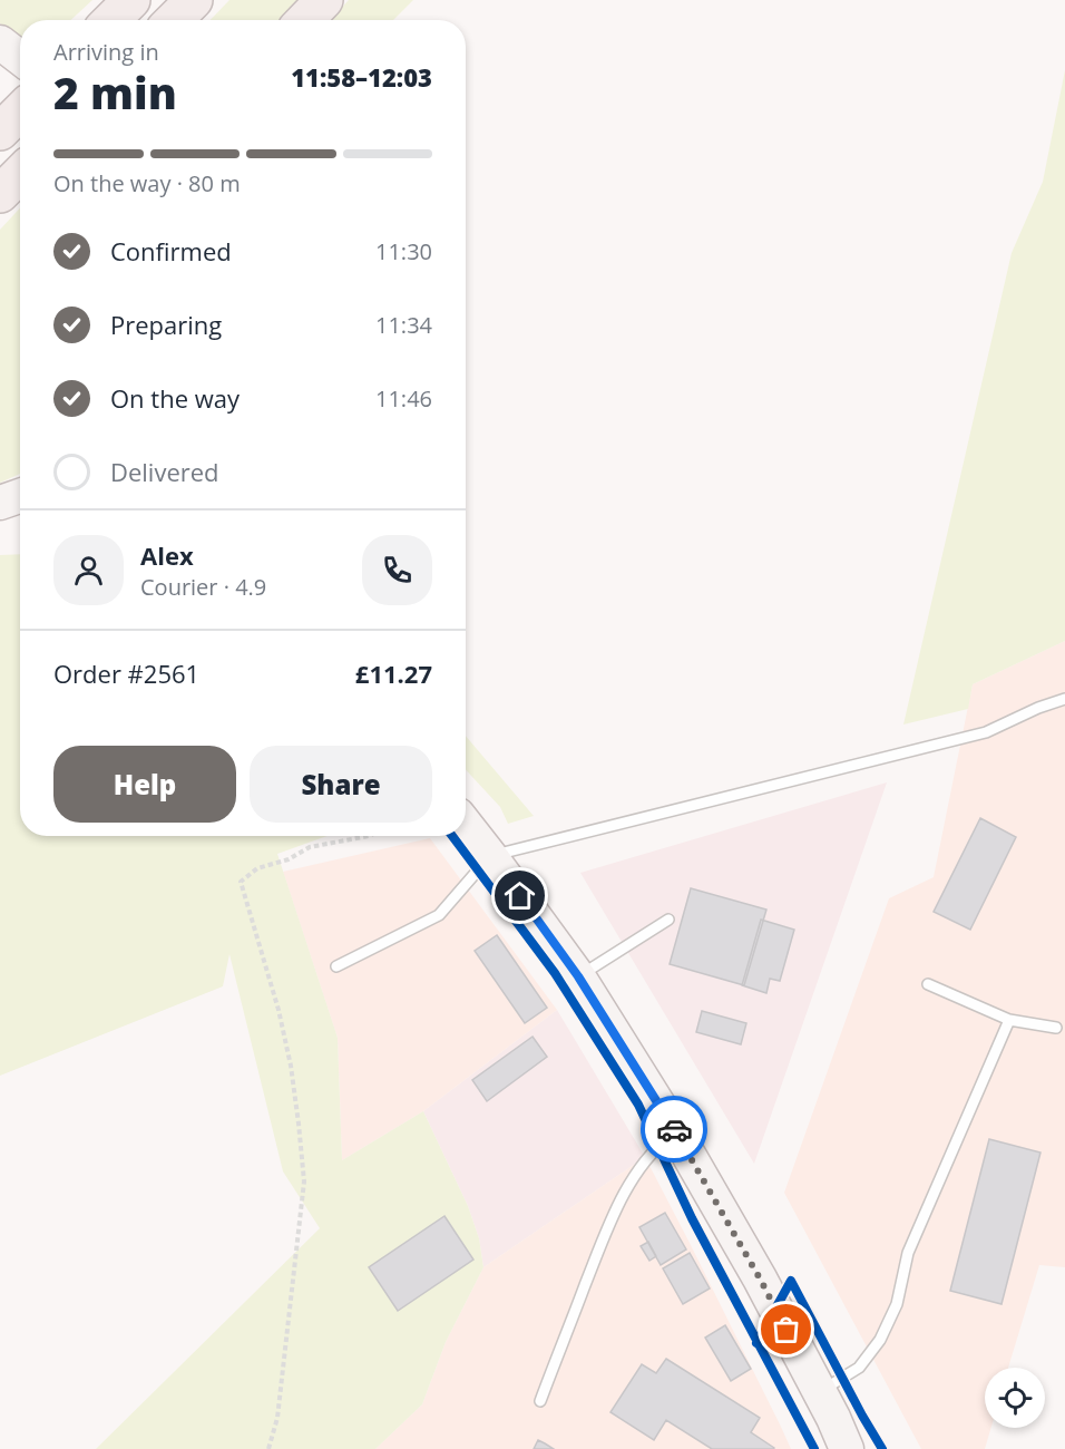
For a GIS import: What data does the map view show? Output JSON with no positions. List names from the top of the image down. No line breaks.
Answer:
{"page":{"heading":["2 min","Arriving in","11:58–12:03"],"panel":["Alex","Courier · 4.9","Order #2561","£11.27"],"bar":"On the way · 80 m","list":[["Confirmed","11:30"],["Preparing","11:34"],["On the way","11:46"],"Delivered"],"buttons":["Help","Share"]}}
